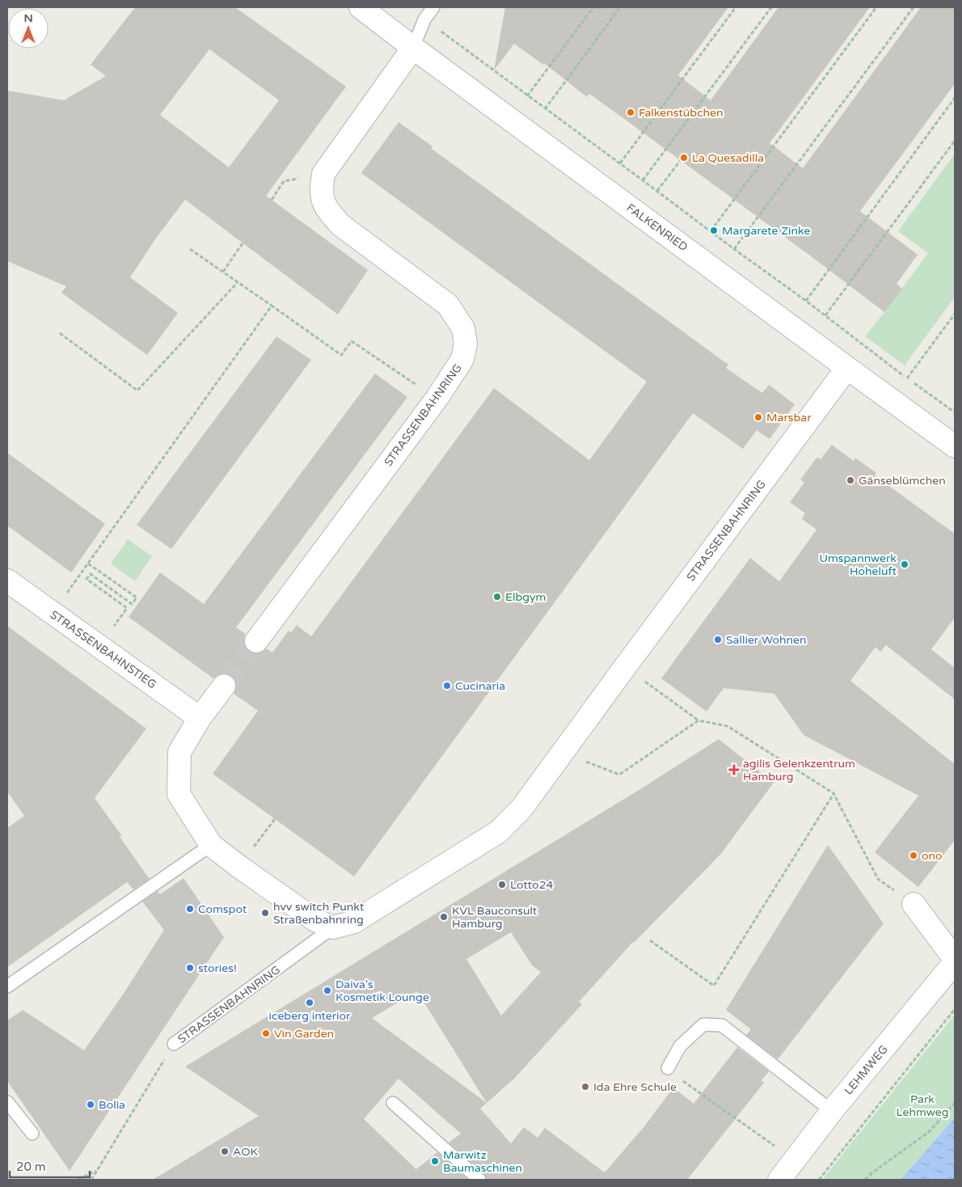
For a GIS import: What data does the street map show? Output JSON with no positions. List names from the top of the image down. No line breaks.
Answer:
{"streets":{"street":["FALKENRIED","STRASSENBAHNRING","STRASSENBAHNSTIEG","LEHMWEG"]},"crossings":[["FALKENRIED","STRASSENBAHNRING"]],"parks":["Park Lehmweg"],"places":{"other":["Falkenstübchen","La Quesadilla","Margarete Zinke","Marsbar","Gänseblümchen","Umspannwerk Hoheluft","Elbgym","Sallier Wohnen","Cucinaria","ono","Lotto24","Comspot","hvv switch Punkt Straßenbahnring","KVL Bauconsult Hamburg","stories!","Daiva's Kosmetik Lounge","iceberg interior","Vin Garden","Ida Ehre Schule","Bolia","AOK","Marwitz Baumaschinen"],"health":["agilis Gelenkzentrum Hamburg"]},"scale_bar":"20 m","north":"top"}
